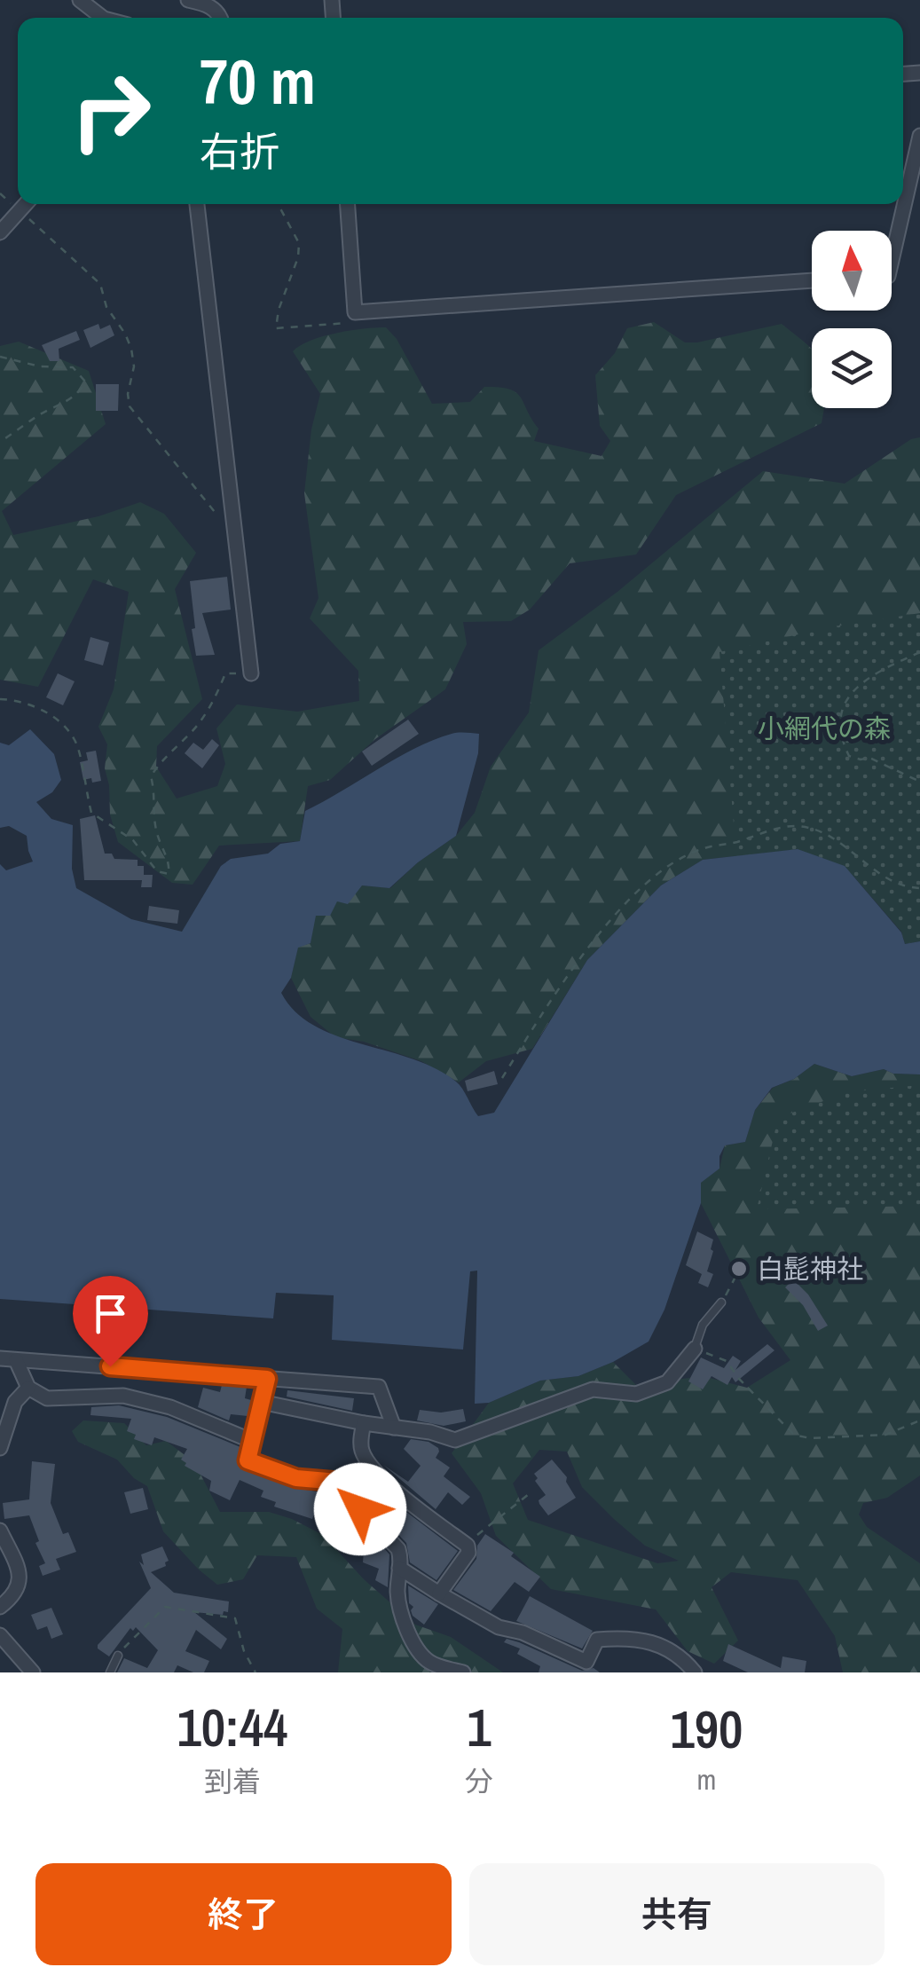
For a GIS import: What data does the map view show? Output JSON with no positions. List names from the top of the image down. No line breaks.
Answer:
{"parks":["小網代の森"],"places":["白髭神社"],"north":"top","page":{"turn":["70 m","右折"],"eta":["10:44","到着","1","分","190","m"],"buttons":["終了","共有"]}}
